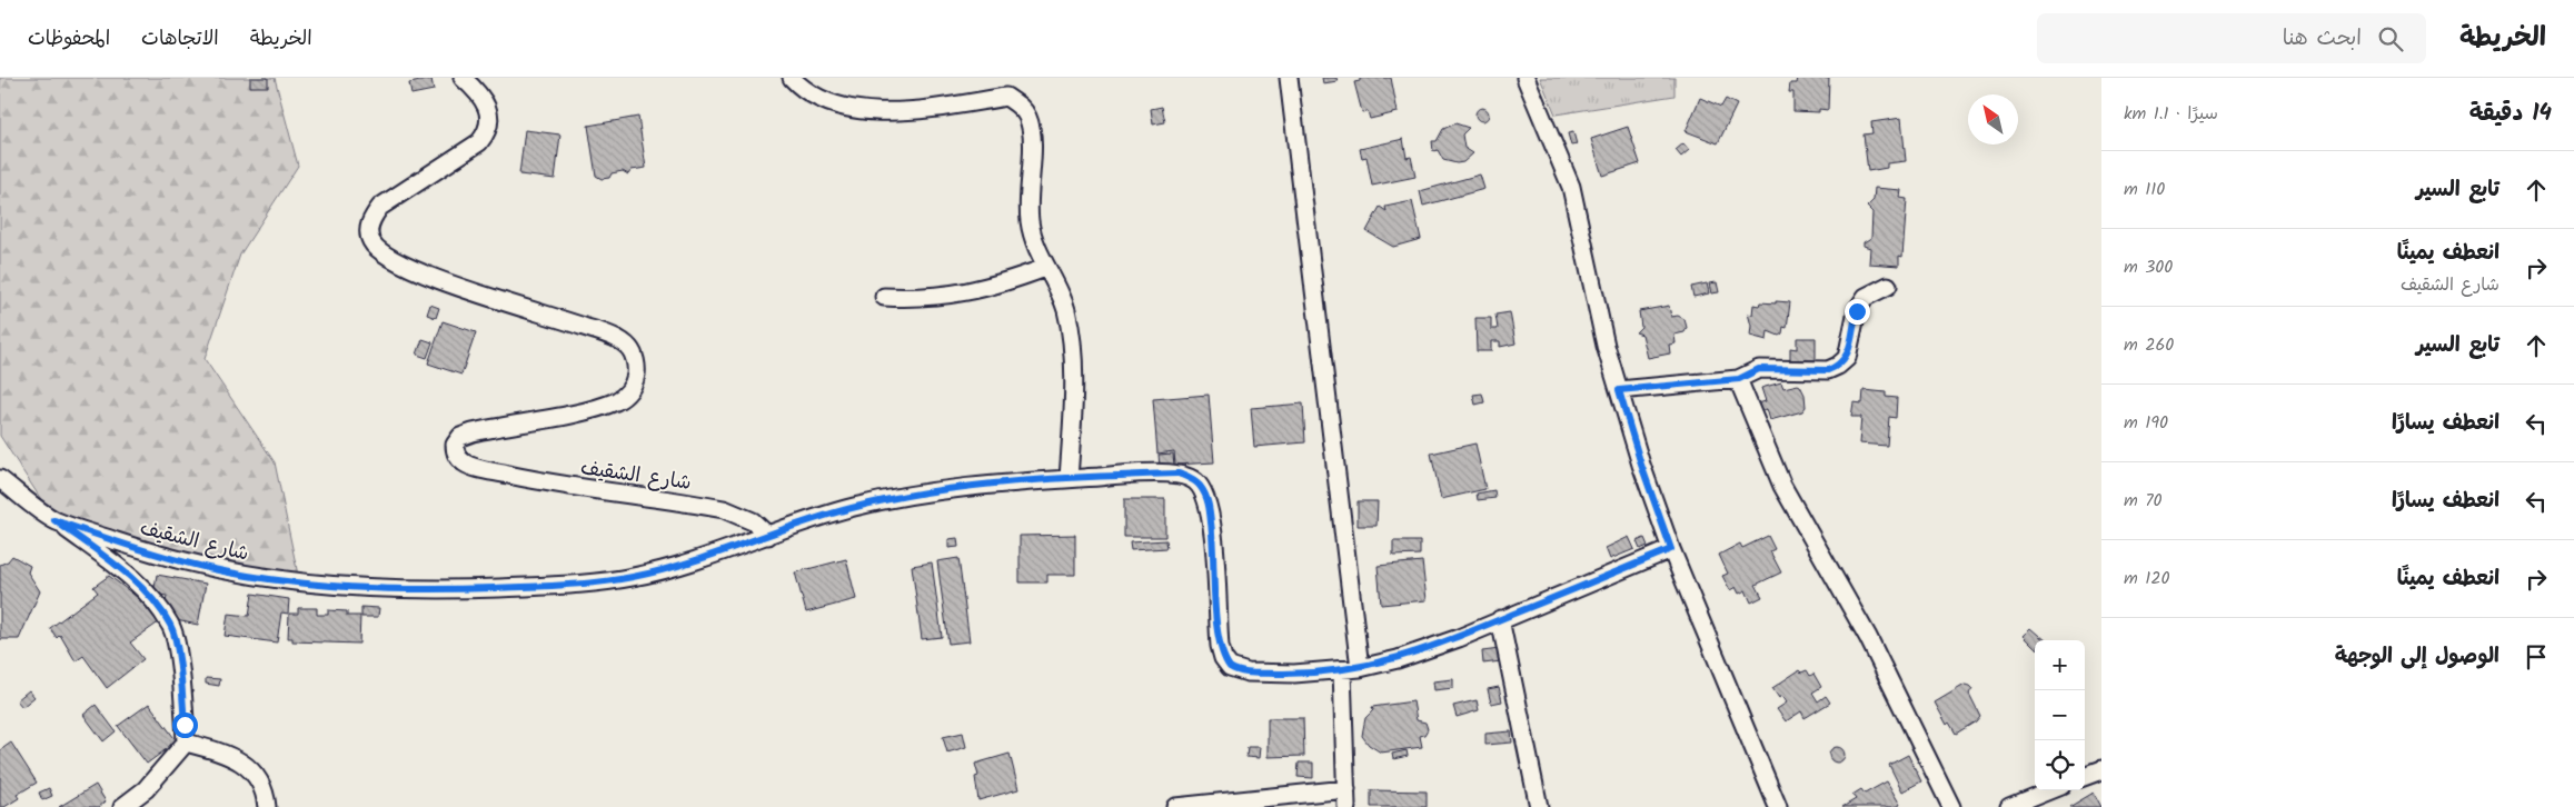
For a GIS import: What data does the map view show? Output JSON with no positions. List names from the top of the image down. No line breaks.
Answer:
{"streets":{"street":["شارع الشقيف"]},"north":"top left","page":{"header":"الخريطة","search":"ابحث هنا","nav":["الخريطة","الاتجاهات","المحفوظات"],"heading":["14 دقيقة","سيرًا · 1.1 km"],"list":[["تابع السير","110 m"],["انعطف يمينًا","شارع الشقيف","300 m"],["تابع السير","260 m"],["انعطف يسارًا","190 m"],["انعطف يسارًا","70 m"],["انعطف يمينًا","120 m"],"الوصول إلى الوجهة"],"map_buttons":["+","−"]}}
